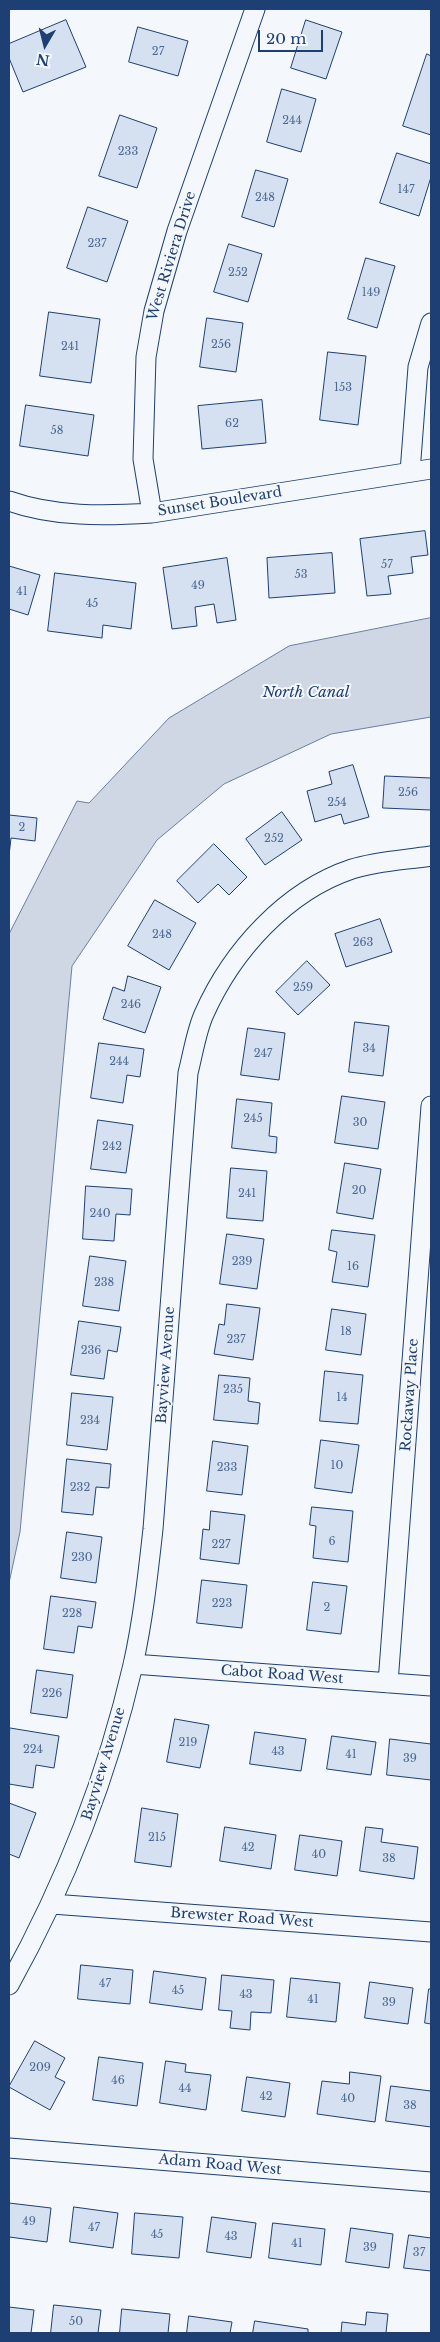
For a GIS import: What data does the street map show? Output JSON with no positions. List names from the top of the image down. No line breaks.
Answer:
{"streets":{"street":["West Riviera Drive","Sunset Boulevard","Bayview Avenue","Rockaway Place","Cabot Road West","Brewster Road West","Adam Road West"]},"crossings":[["West Riviera Drive","Sunset Boulevard"],["Bayview Avenue","Cabot Road West"],["Bayview Avenue","Brewster Road West"],["Rockaway Place","Cabot Road West"]],"water":["North Canal"],"house_numbers":["27","244","233","147","248","237","252","149","256","241","153","62","58","57","53","49","41","45","256","254","2","252","248","263","259","246","34","247","244","245","30","242","20","241","240","239","16","238","18","237","236","235","14","234","10","233","232","6","227","230","223","2","228","226","219","224","43","41","39","215","42","40","38","47","45","43","41","39","209","46","44","42","40","38","49","47","45","43","41","39","37","50"],"scale_bar":"20 m","north":"bottom"}
